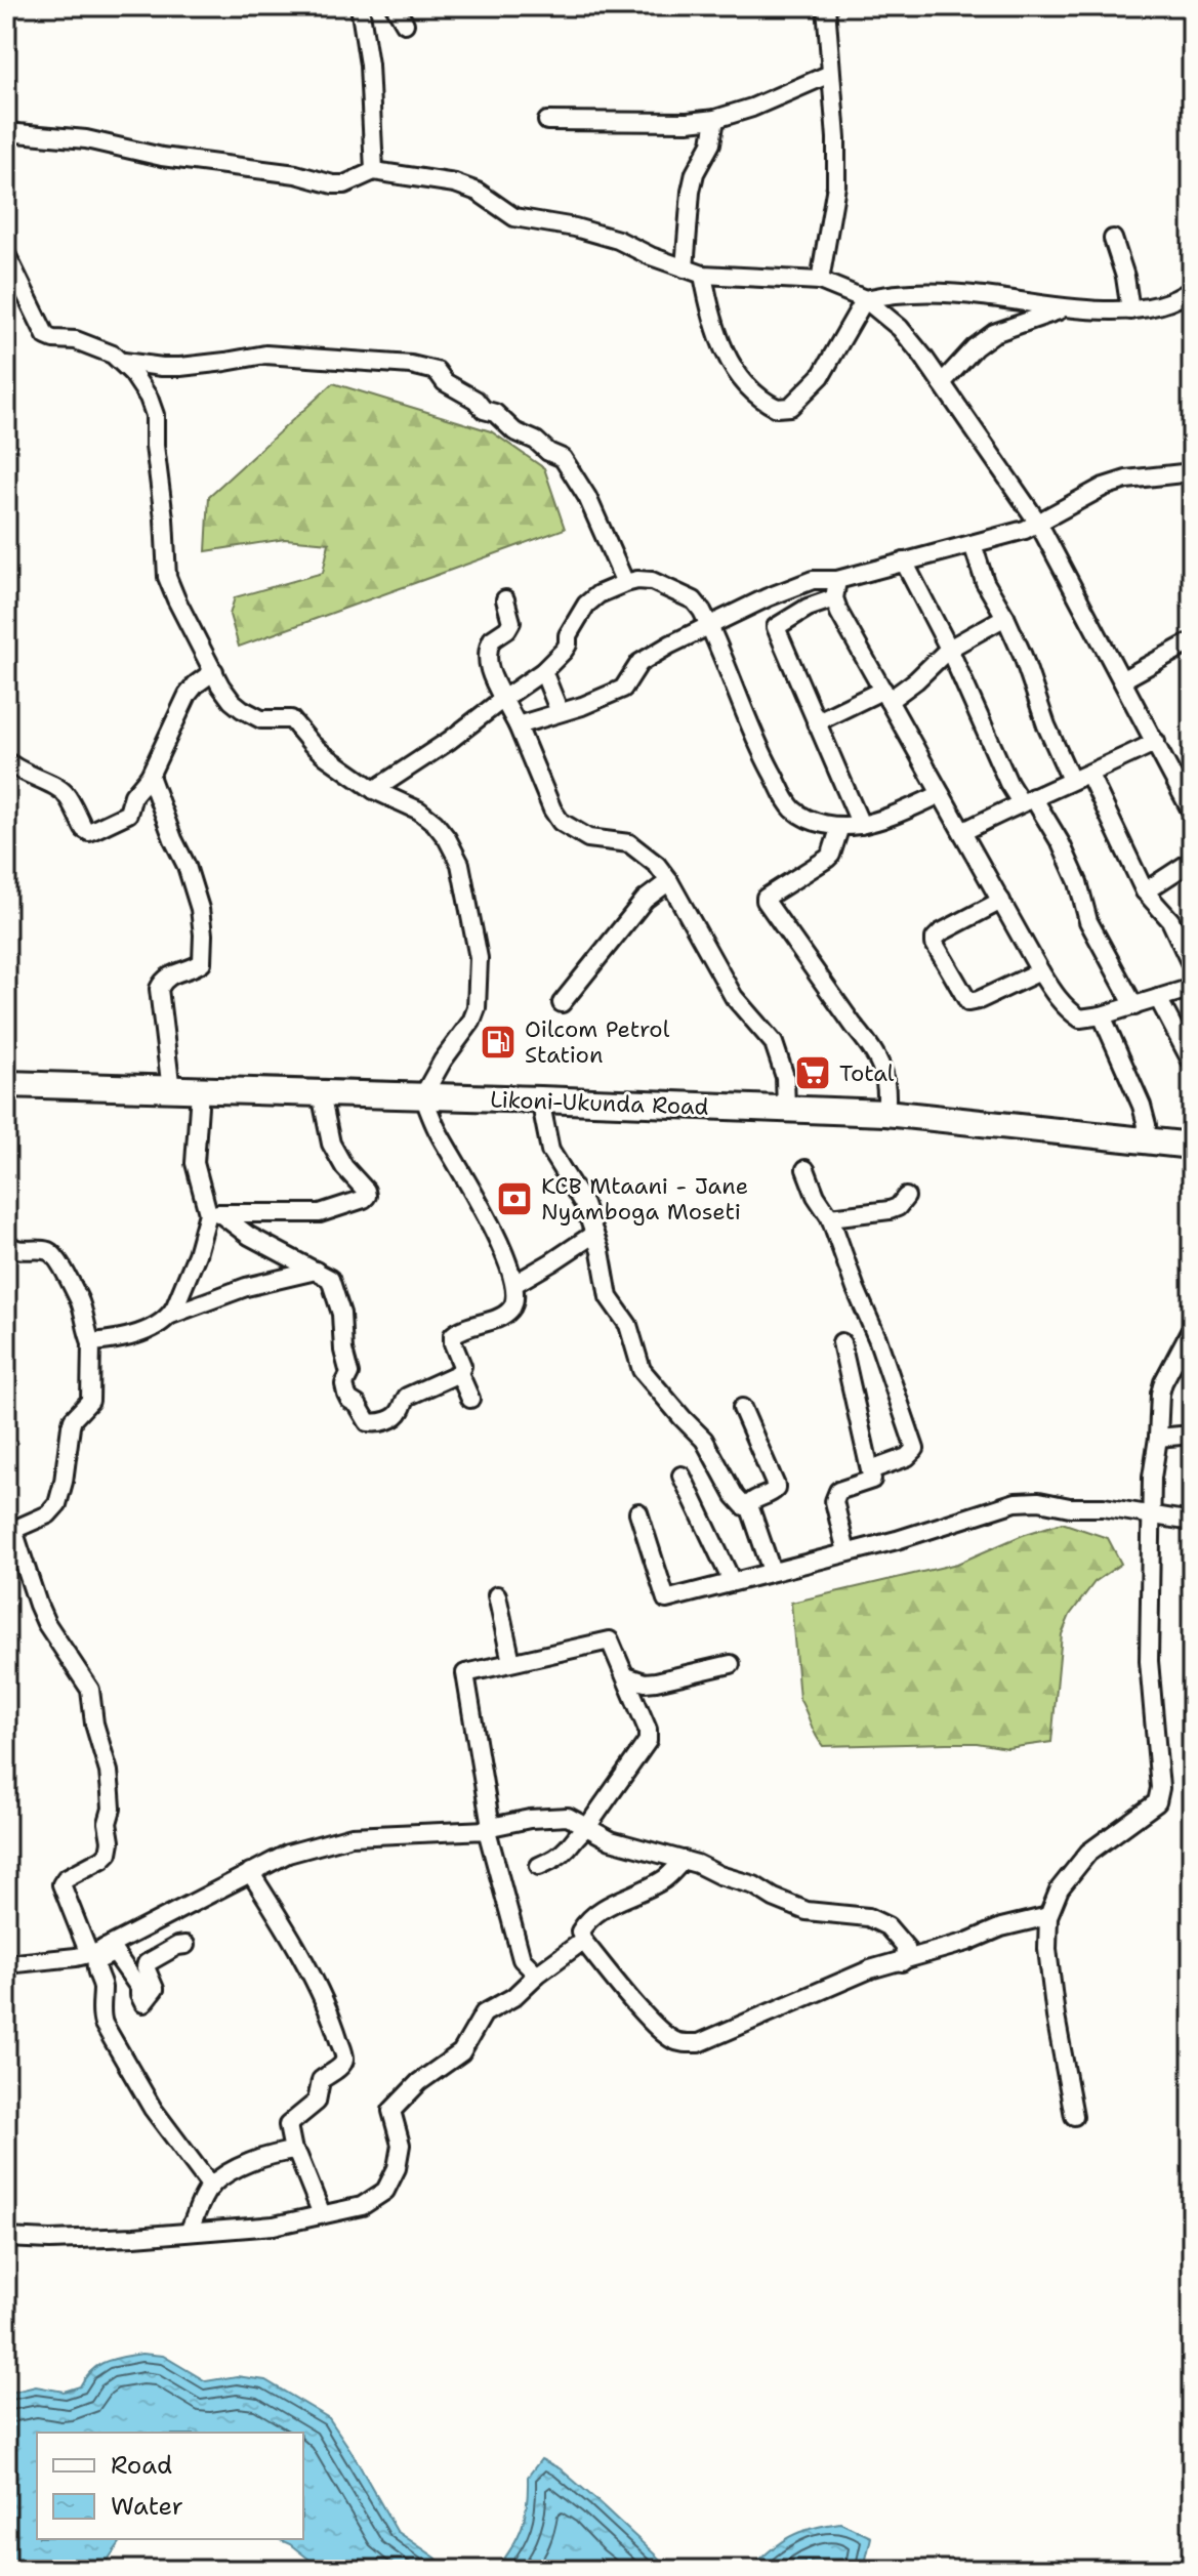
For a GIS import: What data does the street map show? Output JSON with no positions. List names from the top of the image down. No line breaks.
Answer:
{"streets":{"highway":["Likoni-Ukunda Road"]},"places":{"fuel station":["Oilcom Petrol Station"],"supermarket":["Total"],"bank":["KCB Mtaani - Jane Nyamboga Moseti"]},"legend":["Road","Water"]}
